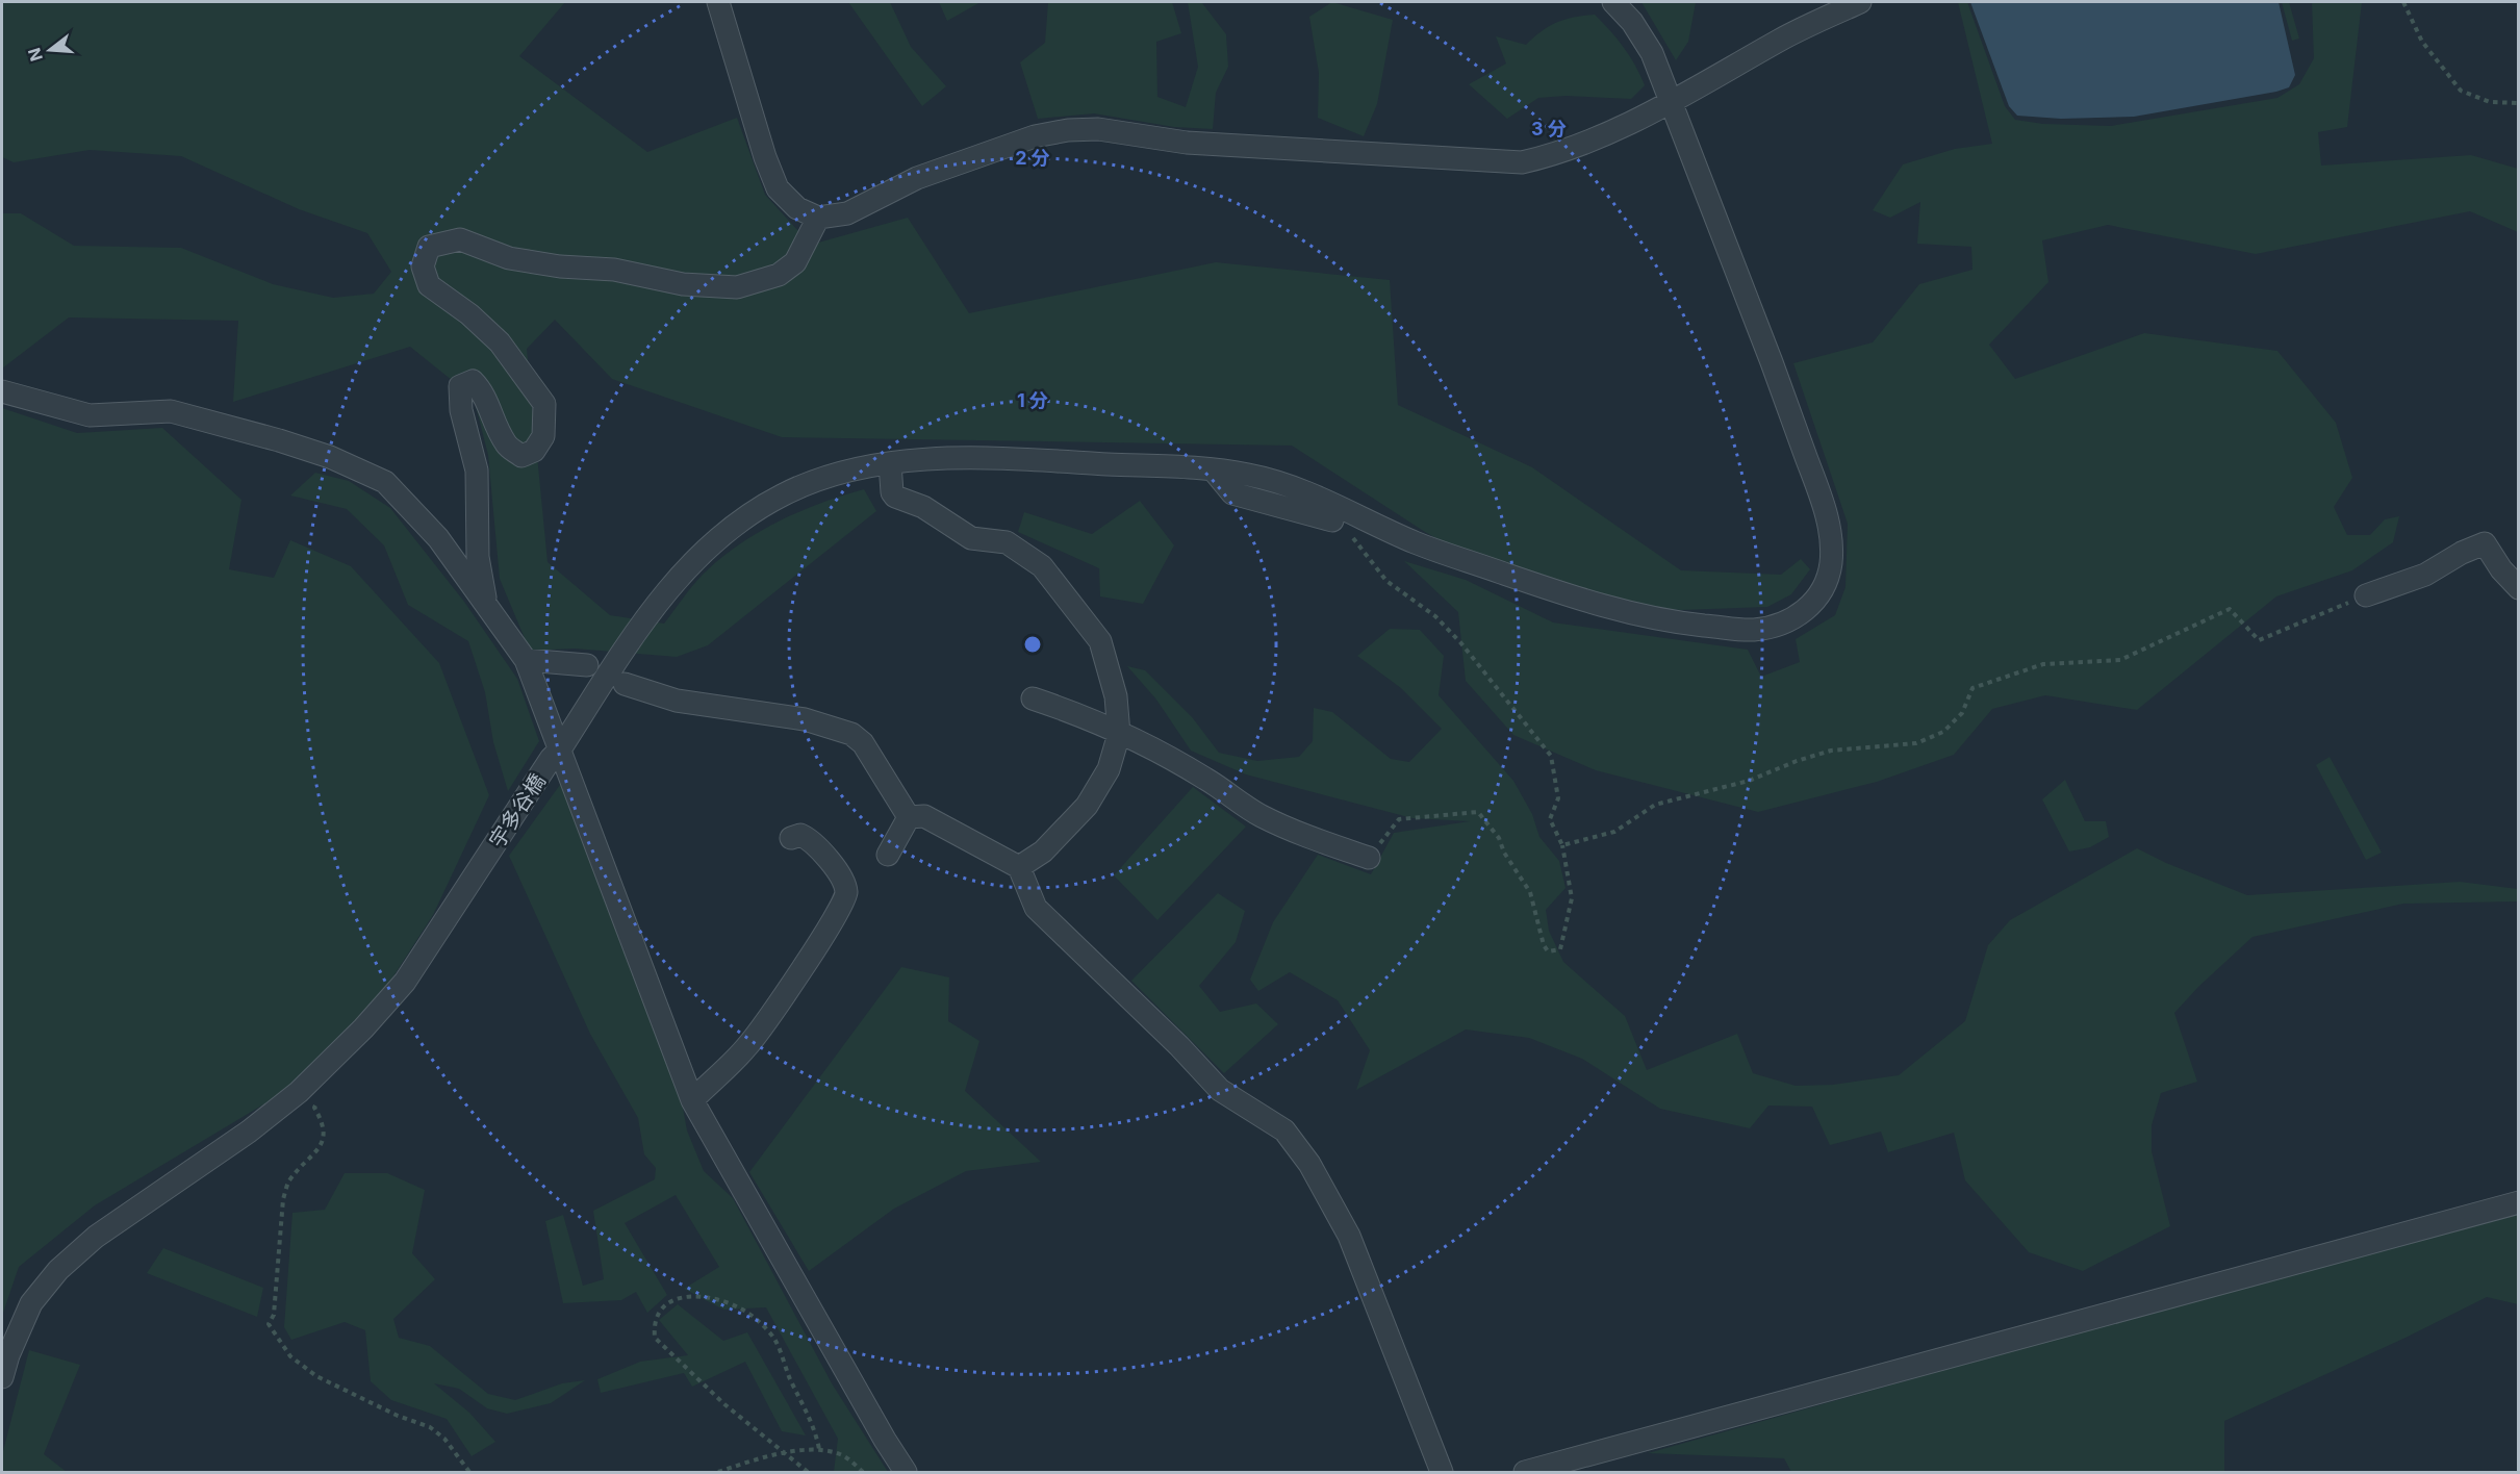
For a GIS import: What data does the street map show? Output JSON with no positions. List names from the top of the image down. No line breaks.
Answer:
{"streets":{"street":["宇多谷橋"]},"north":"left","rings":["3 分","2 分","1 分"]}
